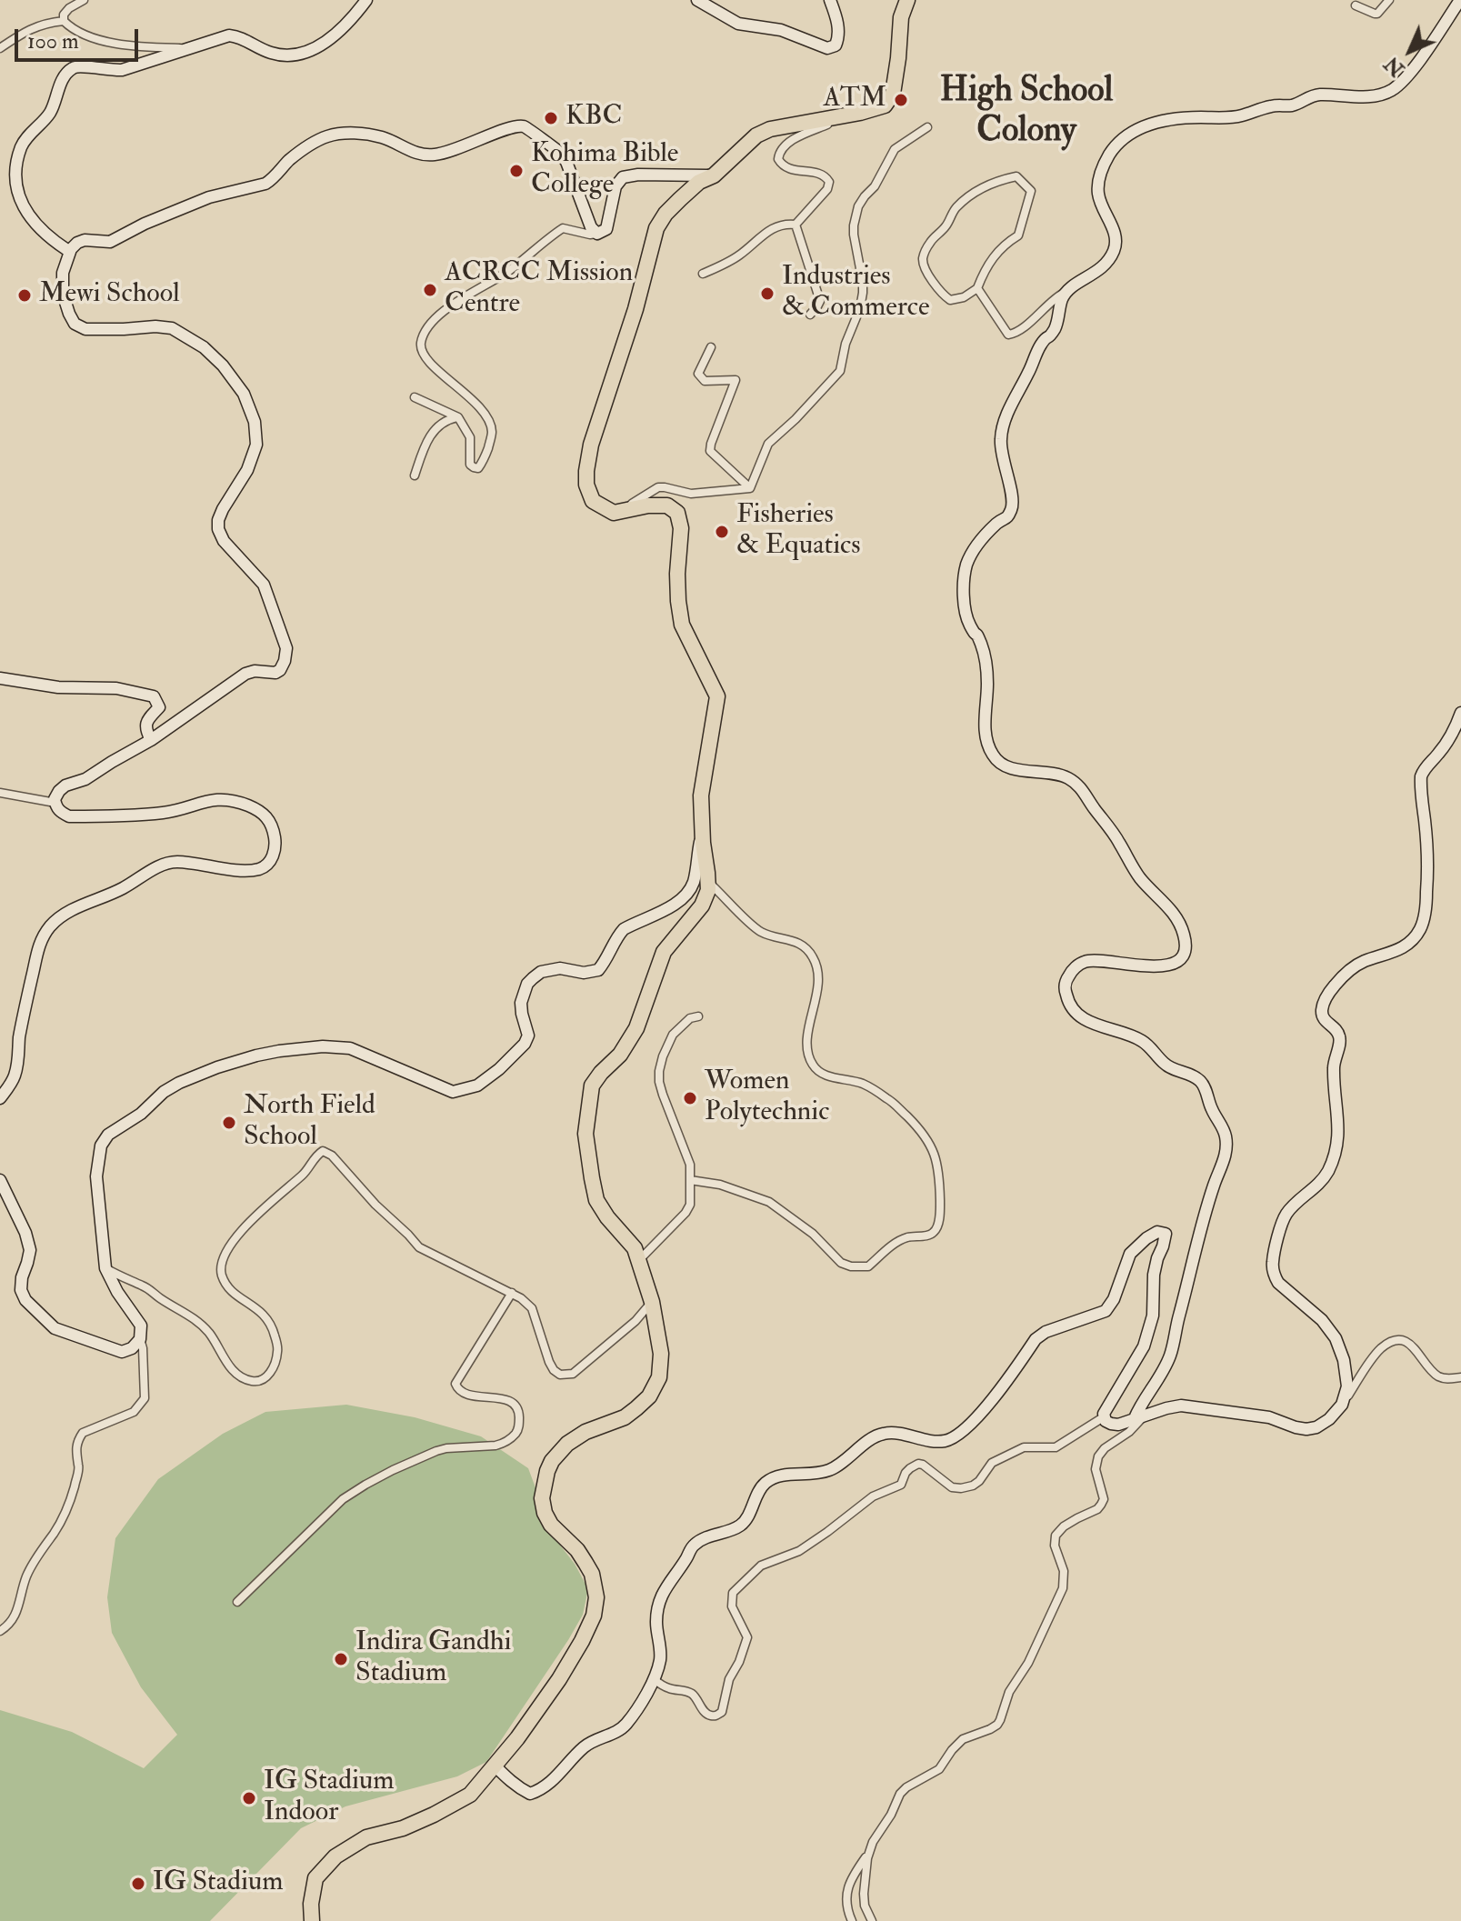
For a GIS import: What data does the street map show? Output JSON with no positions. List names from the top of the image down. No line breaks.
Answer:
{"districts":["High School Colony"],"places":["ATM","KBC","Kohima Bible College","ACRCC Mission Centre","Industries & Commerce","Mewi School","Fisheries & Equatics","Women Polytechnic","North Field School","Indira Gandhi Stadium","IG Stadium Indoor","IG Stadium"],"scale_bar":"100 m","north":"bottom left"}
